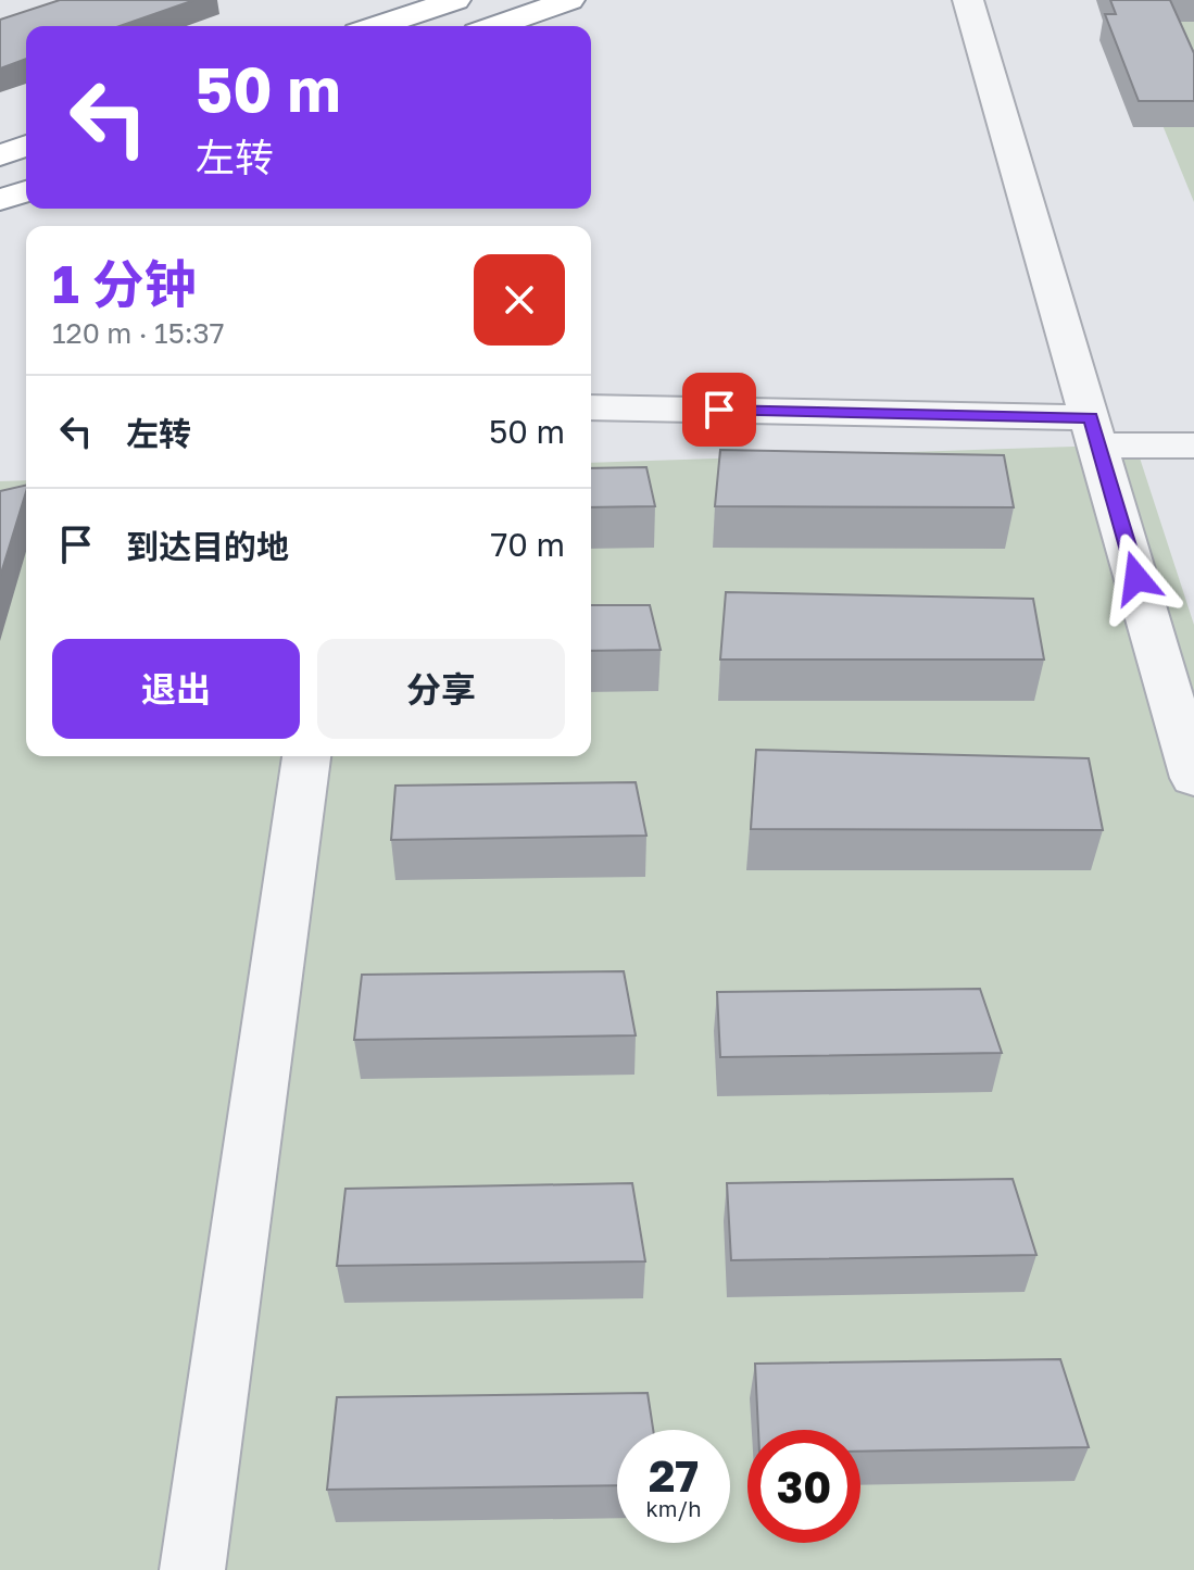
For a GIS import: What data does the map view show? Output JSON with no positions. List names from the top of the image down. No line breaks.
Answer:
{"page":{"turn":["50 m","左转"],"heading":["1 分钟","120 m · 15:37"],"list":[{"name":"左转","value":"50 m"},{"name":"到达目的地","value":"70 m"}],"buttons":["退出","分享"],"speed":"27 km/h","limit":"30"}}
